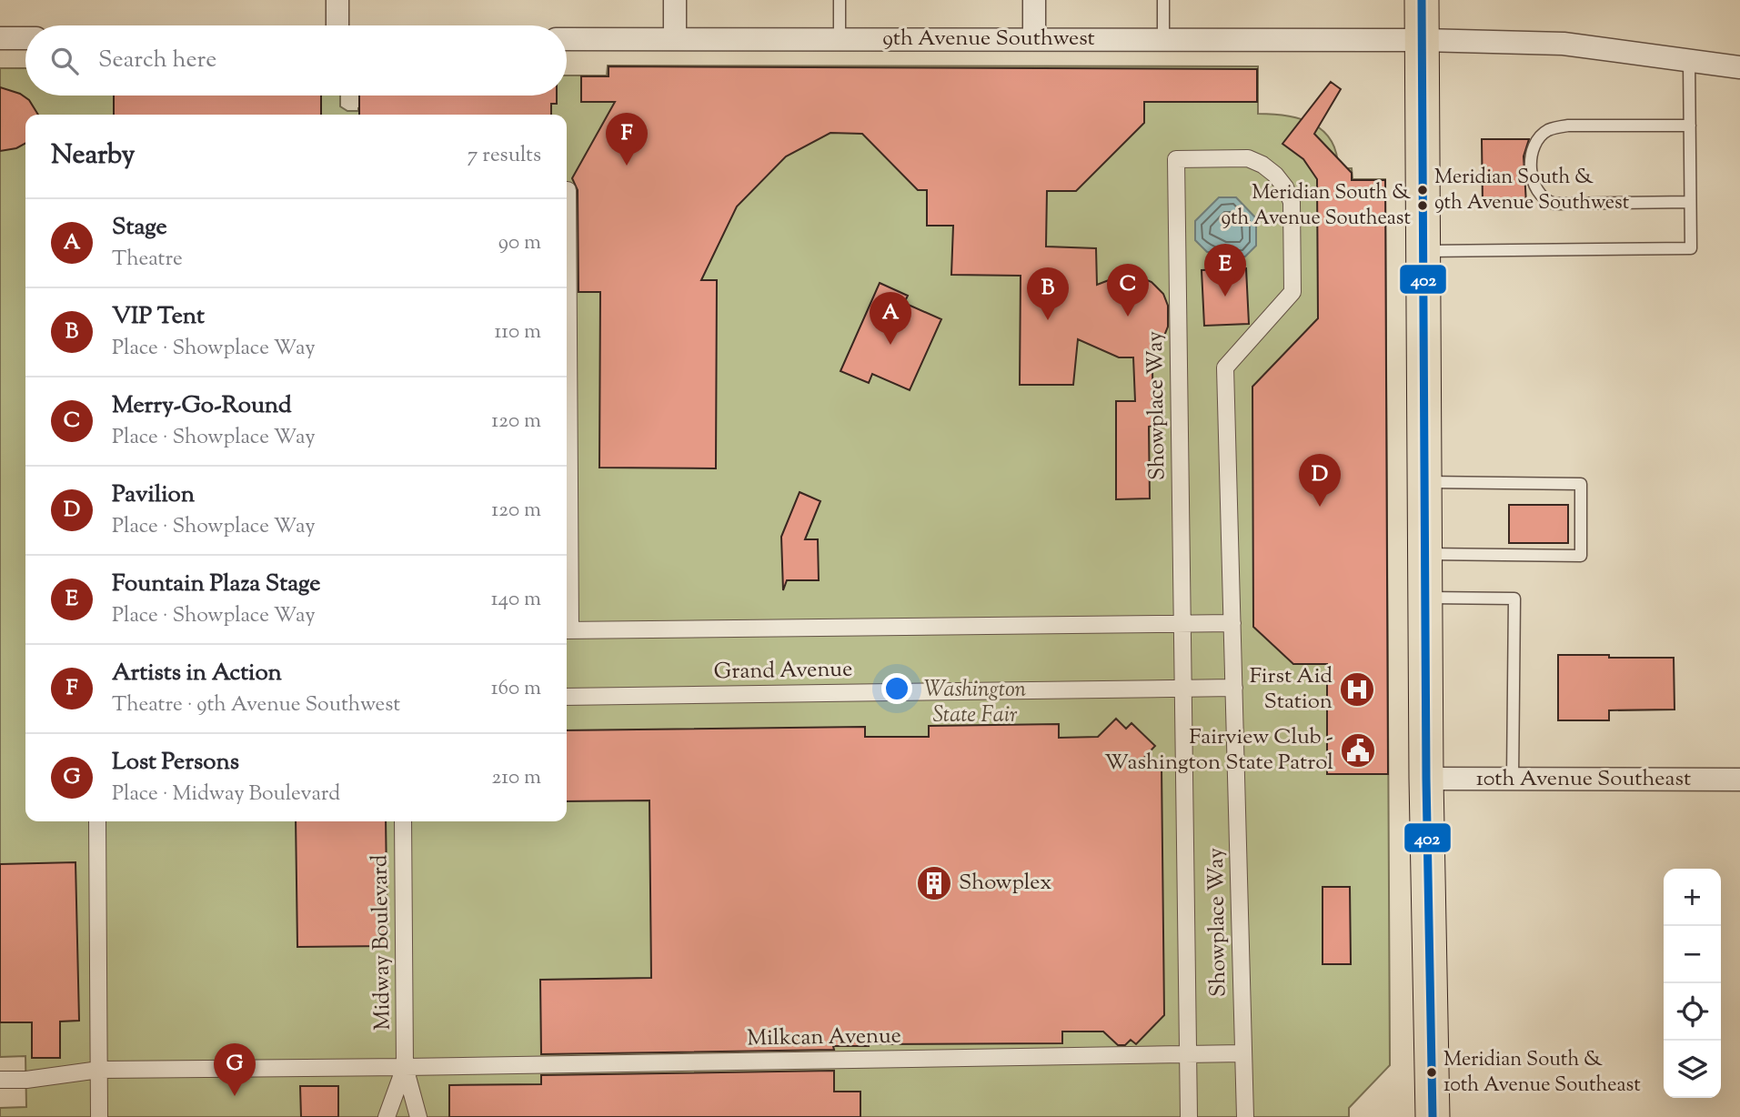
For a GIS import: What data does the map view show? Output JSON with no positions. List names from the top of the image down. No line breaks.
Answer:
{"streets":{"street":["9th Avenue Southwest","Showplace Way","Grand Avenue","10th Avenue Southeast","Midway Boulevard","Milkcan Avenue"]},"crossings":[["Showplace Way","Grand Avenue"],["Showplace Way","Milkcan Avenue"],["Midway Boulevard","Milkcan Avenue"]],"parks":["Washington State Fair"],"places":{"other":["Meridian South & 9th Avenue Southwest","Meridian South & 9th Avenue Southeast","Meridian South & 10th Avenue Southeast"],"hospital":["First Aid Station"],"public building":["Fairview Club - Washington State Patrol"],"building":["Showplex"]},"lines":["transit line 402"],"page":{"search":"Search here","pins":["F","E","C","B","A","D","G"],"heading":["Nearby","7 results"],"list":[{"mark":"A","name":"Stage","note":"Theatre","value":"90 m"},{"mark":"B","name":"VIP Tent","note":"Place · Showplace Way","value":"110 m"},{"mark":"C","name":"Merry-Go-Round","note":"Place · Showplace Way","value":"120 m"},{"mark":"D","name":"Pavilion","note":"Place · Showplace Way","value":"120 m"},{"mark":"E","name":"Fountain Plaza Stage","note":"Place · Showplace Way","value":"140 m"},{"mark":"F","name":"Artists in Action","note":"Theatre · 9th Avenue Southwest","value":"160 m"},{"mark":"G","name":"Lost Persons","note":"Place · Midway Boulevard","value":"210 m"}],"map_buttons":["+","−"]}}
